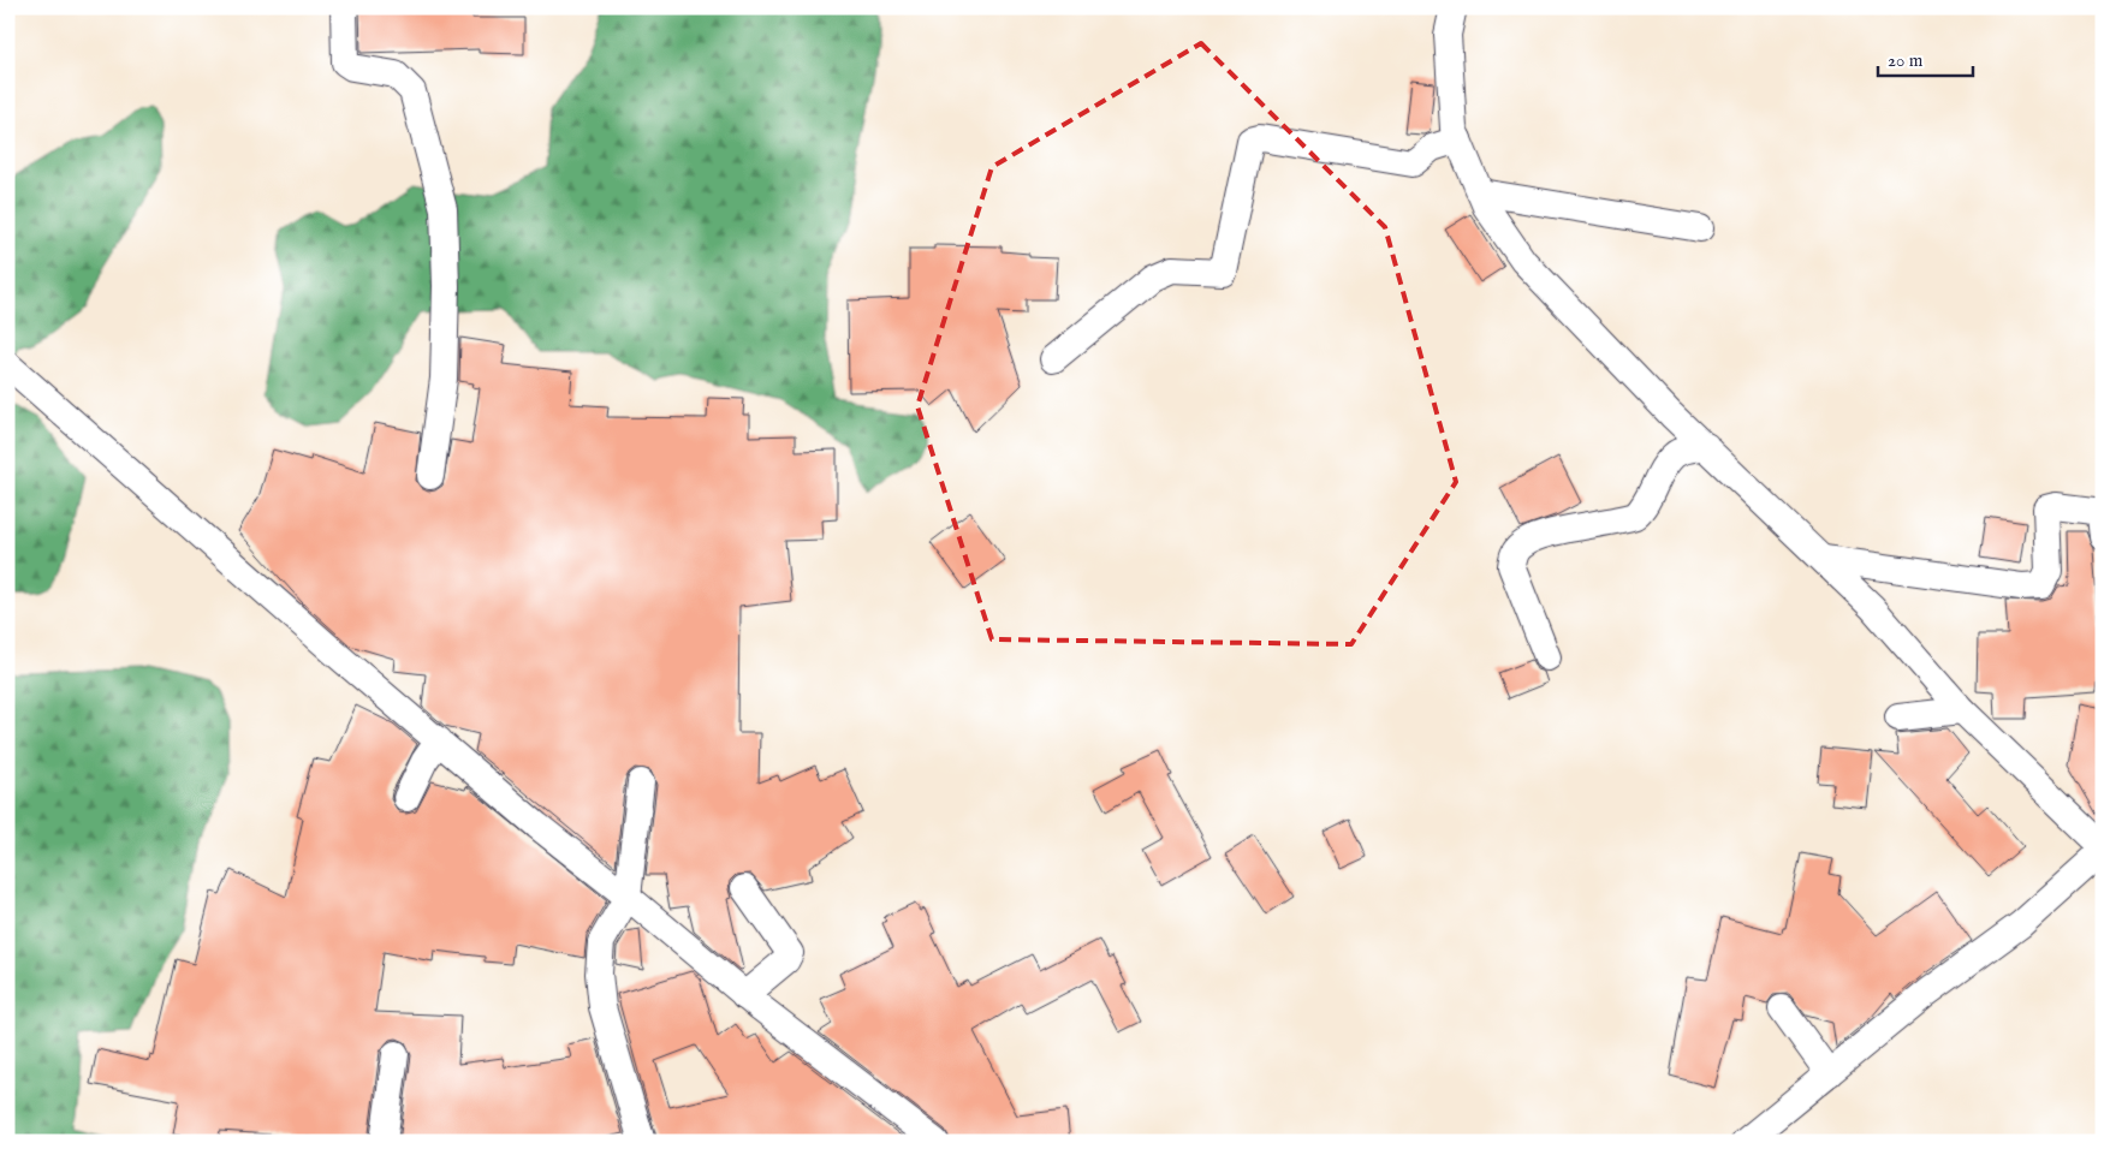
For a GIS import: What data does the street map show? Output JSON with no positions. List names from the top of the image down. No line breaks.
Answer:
{"scale_bar":"20 m"}
